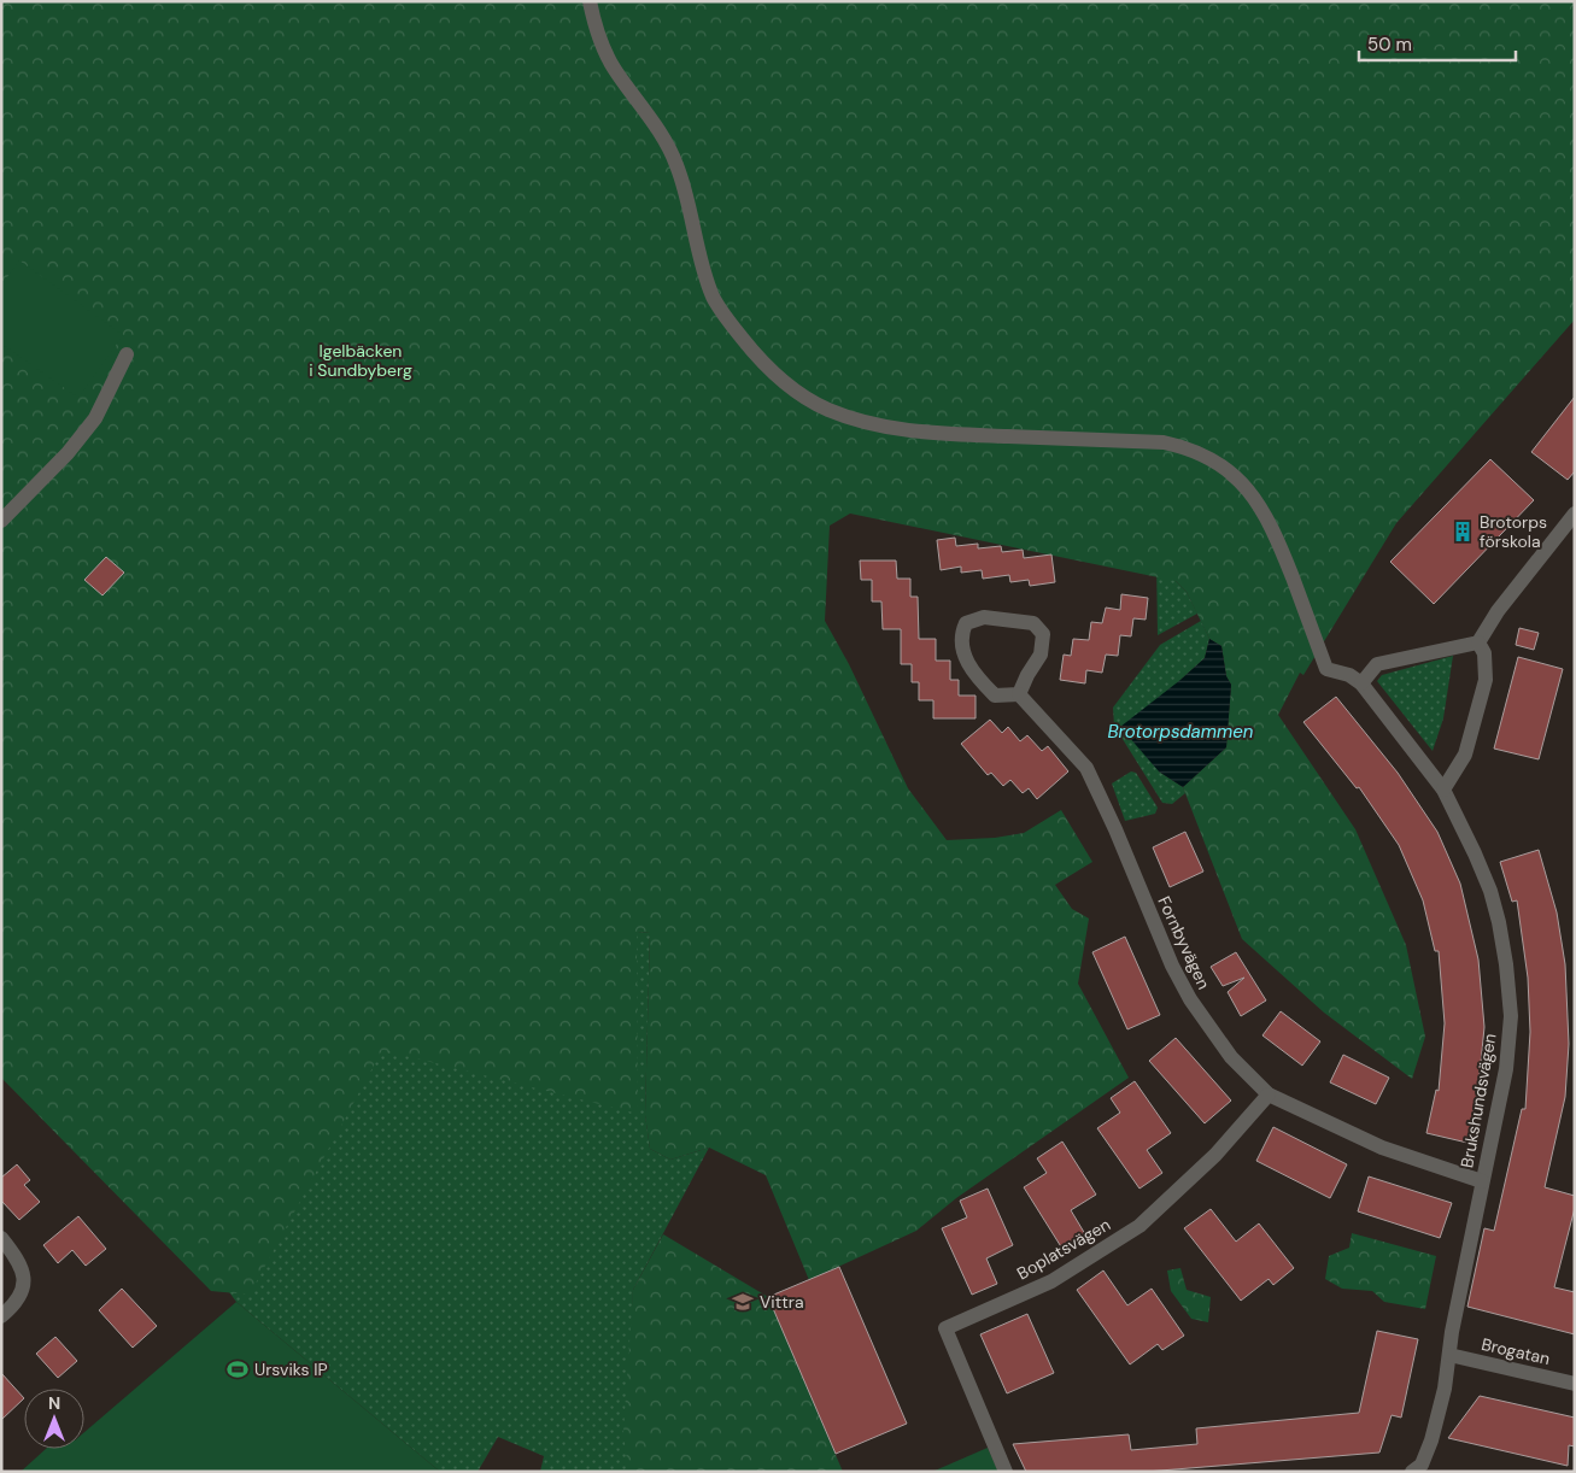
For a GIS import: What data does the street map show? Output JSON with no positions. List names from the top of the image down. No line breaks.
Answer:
{"streets":{"street":["Fornbyvägen","Brukshundsvägen","Boplatsvägen","Brogatan"]},"crossings":[["Fornbyvägen","Brukshundsvägen"],["Fornbyvägen","Boplatsvägen"],["Brukshundsvägen","Brogatan"]],"water":["Brotorpsdammen"],"parks":["Igelbäcken i Sundbyberg"],"places":{"building":["Brotorps förskola"],"school or university":["Vittra"],"sports":["Ursviks IP"]},"scale_bar":"50 m","north":"top"}
